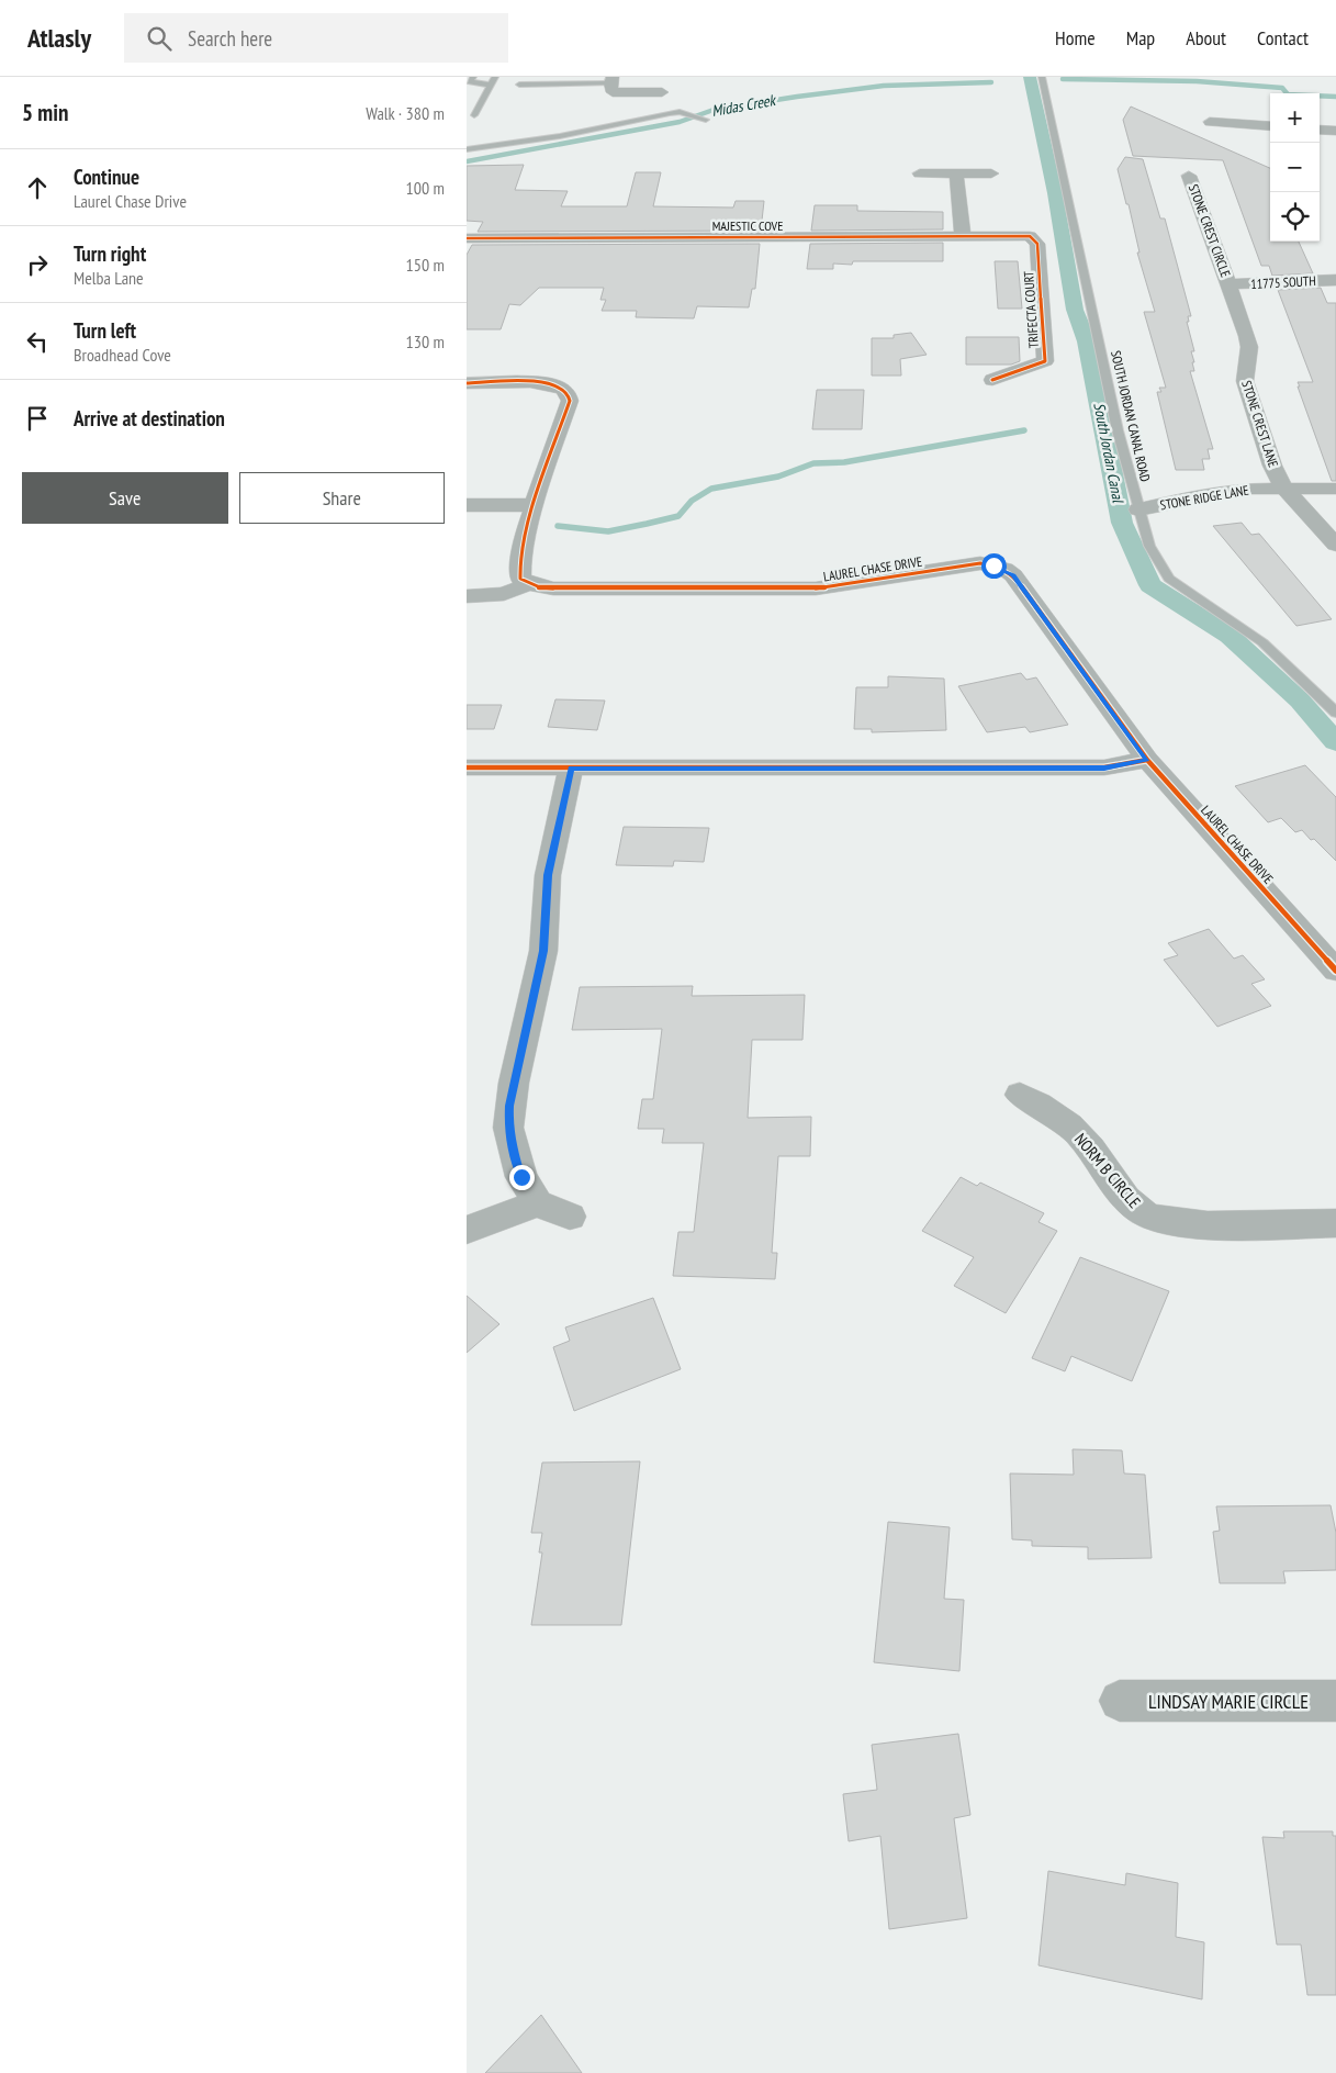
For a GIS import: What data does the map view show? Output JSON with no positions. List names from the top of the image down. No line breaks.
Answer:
{"streets":{"street":["MAJESTIC COVE","STONE CREST CIRCLE","11775 SOUTH","TRIFECTA COURT","STONE CREST LANE","STONE RIDGE LANE","LAUREL CHASE DRIVE","NORM B CIRCLE","LINDSAY MARIE CIRCLE"],"lane":["SOUTH JORDAN CANAL ROAD"]},"crossings":[["MAJESTIC COVE","TRIFECTA COURT"],["STONE CREST CIRCLE","11775 SOUTH"],["STONE CREST CIRCLE","STONE CREST LANE"],["11775 SOUTH","STONE CREST LANE"],["SOUTH JORDAN CANAL ROAD","STONE RIDGE LANE"],["STONE CREST LANE","STONE RIDGE LANE"]],"water":["Midas Creek","South Jordan Canal"],"page":{"header":"Atlasly","search":"Search here","nav":["Home","Map","About","Contact"],"heading":["5 min","Walk · 380 m"],"map_buttons":["+","−"],"list":[["Continue","Laurel Chase Drive","100 m"],["Turn right","Melba Lane","150 m"],["Turn left","Broadhead Cove","130 m"],"Arrive at destination"],"buttons":["Save","Share"]}}
